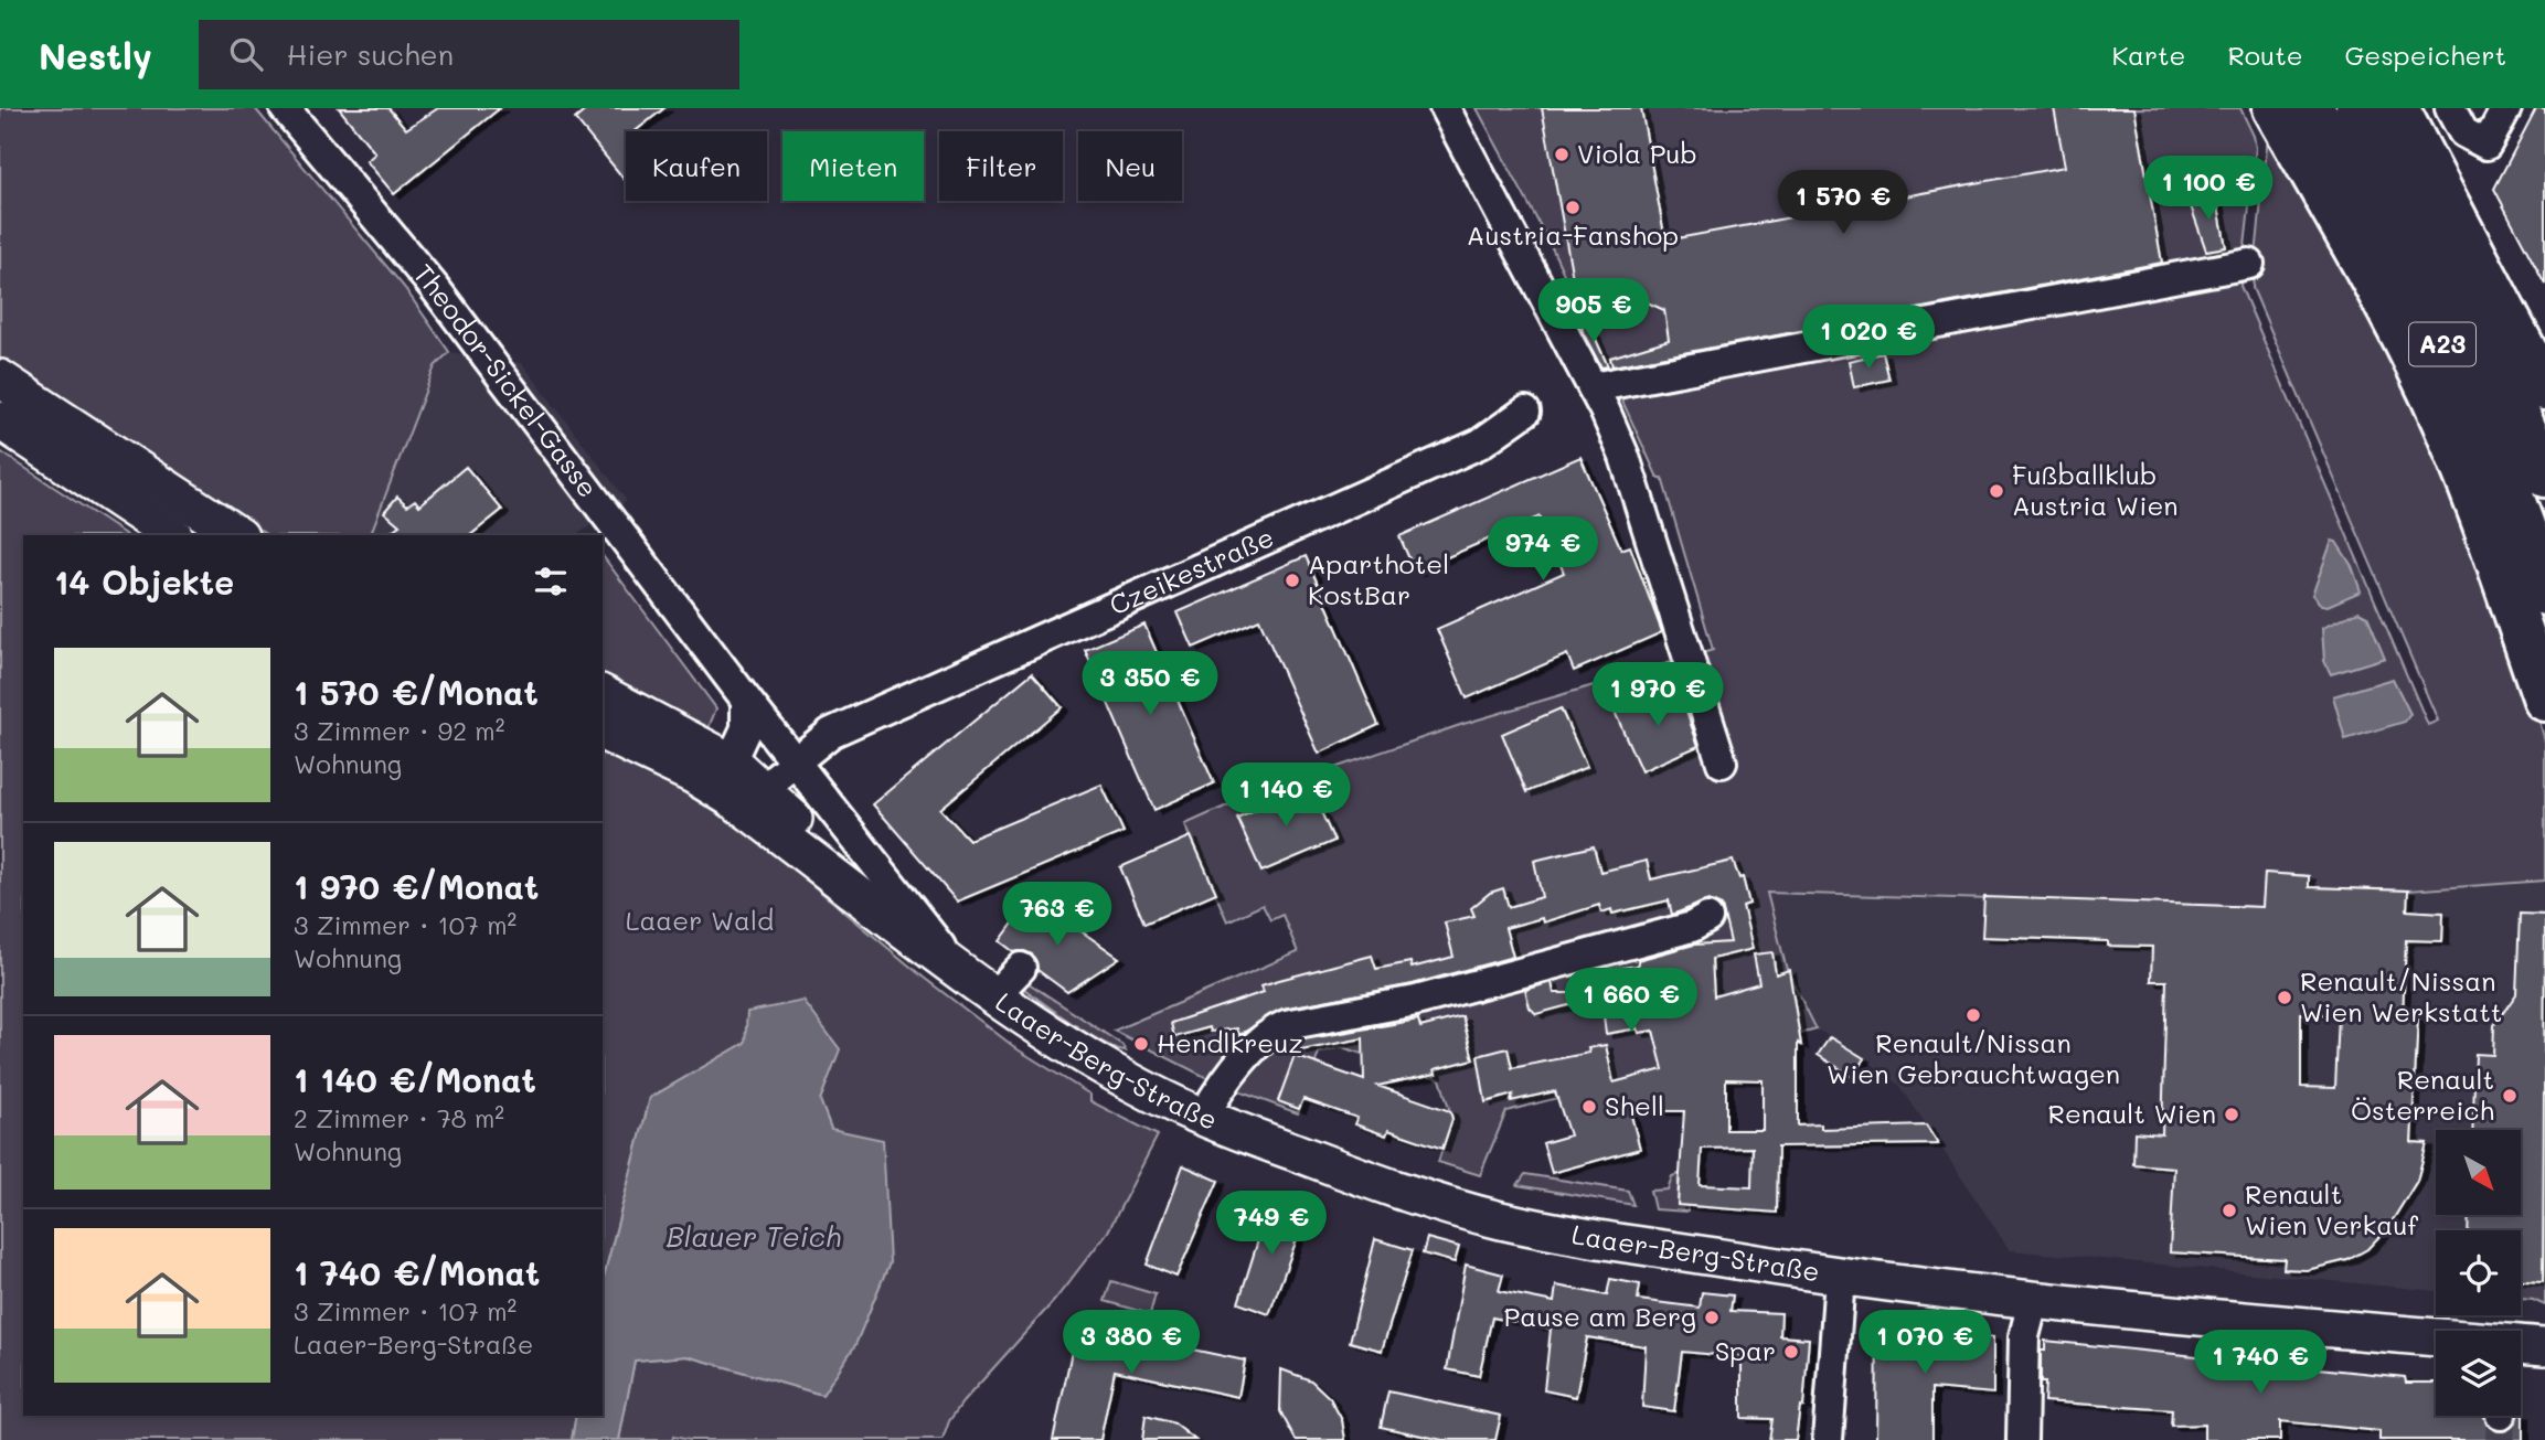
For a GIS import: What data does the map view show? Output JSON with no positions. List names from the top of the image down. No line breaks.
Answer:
{"streets":{"highway":["A23"],"main road":["Laaer-Berg-Straße"],"street":["Theodor-Sickel-Gasse","Czeikestraße"]},"crossings":[["Theodor-Sickel-Gasse","Czeikestraße"],["Theodor-Sickel-Gasse","Laaer-Berg-Straße"],["Czeikestraße","Laaer-Berg-Straße"]],"water":["Blauer Teich"],"parks":["Laaer Wald"],"places":["Viola Pub","Austria-Fanshop","Fußballklub Austria Wien","Aparthotel KostBar","Renault/Nissan Wien Werkstatt","Renault/Nissan Wien Gebrauchtwagen","Hendlkreuz","Renault Österreich","Shell","Renault Wien","Renault Wien Verkauf","Pause am Berg","Spar"],"north":"bottom right","page":{"header":"Nestly","search":"Hier suchen","nav":["Karte","Route","Gespeichert"],"chip":["Kaufen","Mieten","Filter","Neu"],"price":["1 100 €","1 570 €","905 €","1 020 €","974 €","3 350 €","1 970 €","1 140 €","763 €","1 660 €","749 €","3 380 €","1 070 €","1 740 €"],"heading":"14 Objekte","list":[{"name":"1 570 €/Monat","note":"3 Zimmer · 92 m² · Wohnung"},{"name":"1 970 €/Monat","note":"3 Zimmer · 107 m² · Wohnung"},{"name":"1 140 €/Monat","note":"2 Zimmer · 78 m² · Wohnung"},{"name":"1 740 €/Monat","note":"3 Zimmer · 107 m² · Laaer-Berg-Straße"}]}}
